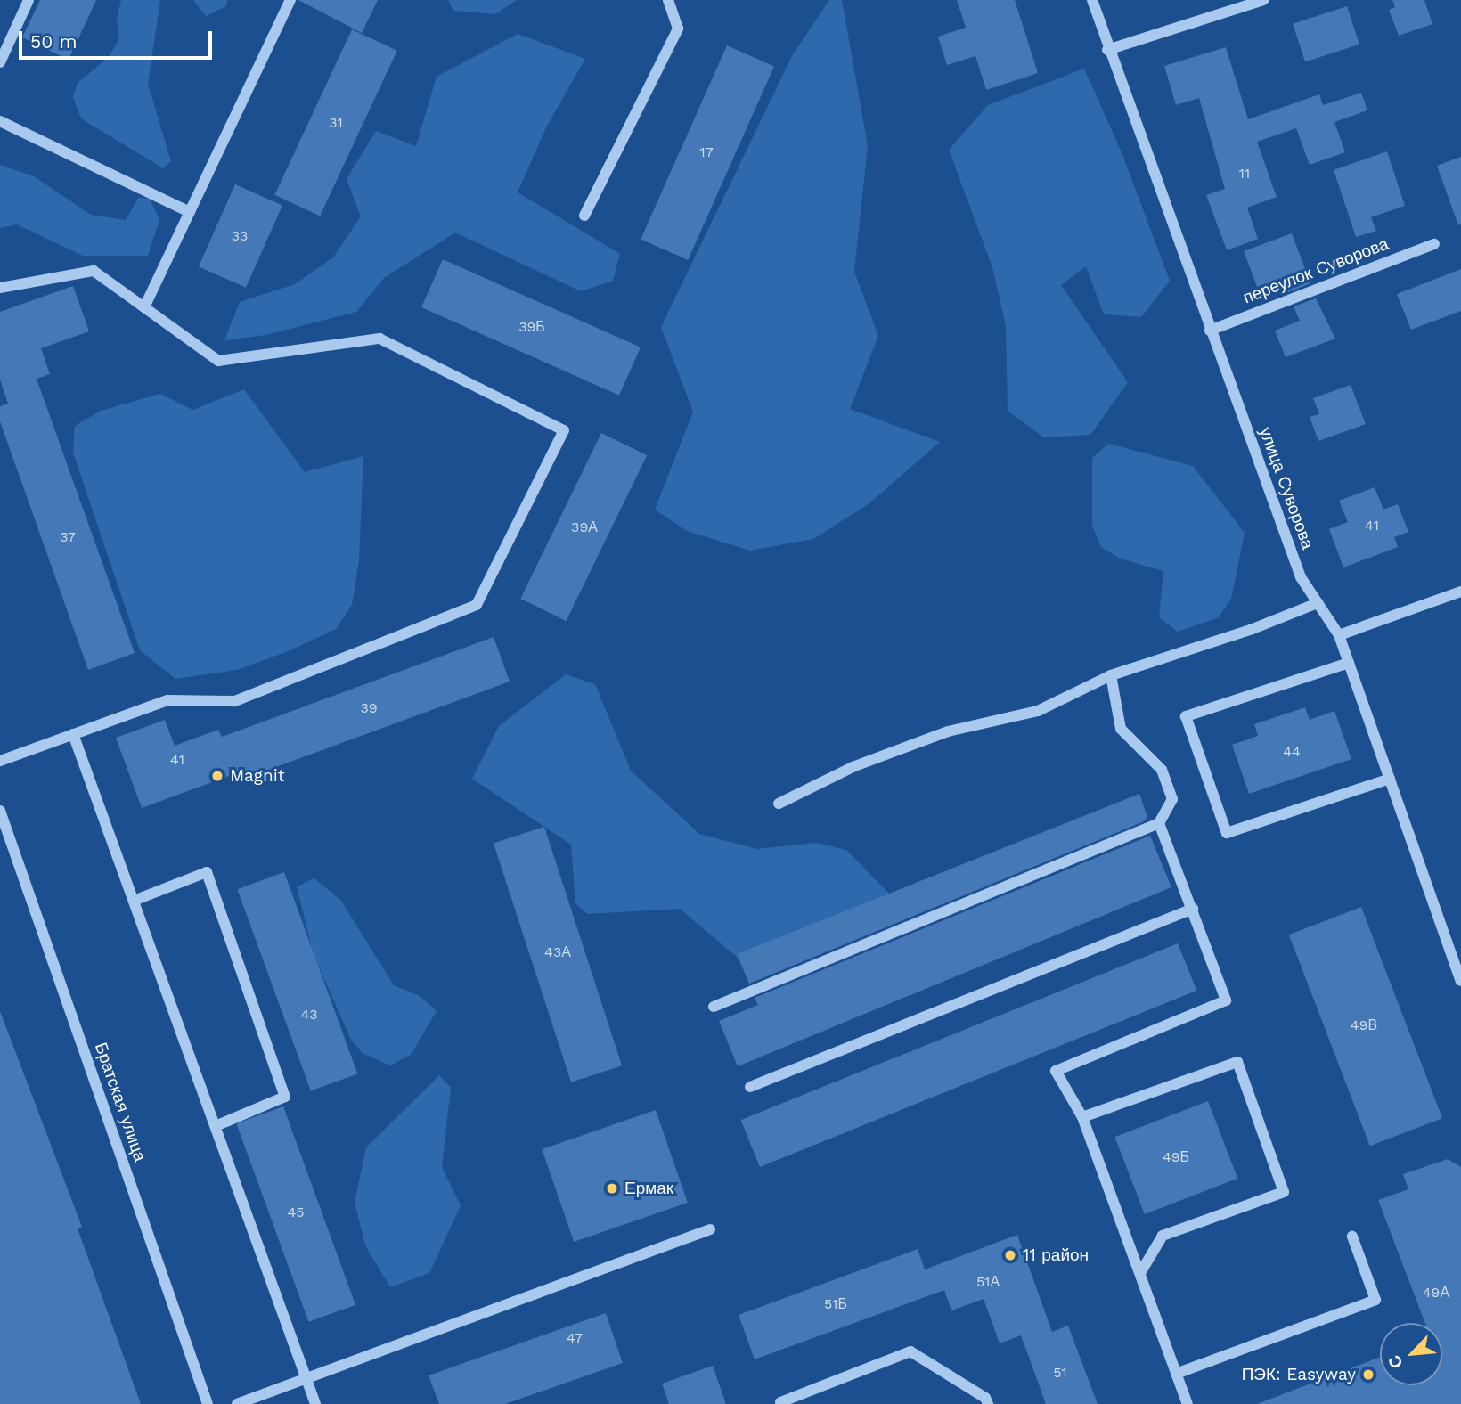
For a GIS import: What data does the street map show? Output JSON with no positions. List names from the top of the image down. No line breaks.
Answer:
{"streets":{"street":["переулок Суворова","улица Суворова","Братская улица"]},"crossings":[["переулок Суворова","улица Суворова"]],"places":["Magnit","Ермак","11 район","ПЭК: Easyway"],"house_numbers":["31","17","11","33","39Б","41","39А","37","39","44","41","43А","43","49В","49Б","45","51А","49А","51Б","47","51"],"scale_bar":"50 m","north":"bottom left"}
